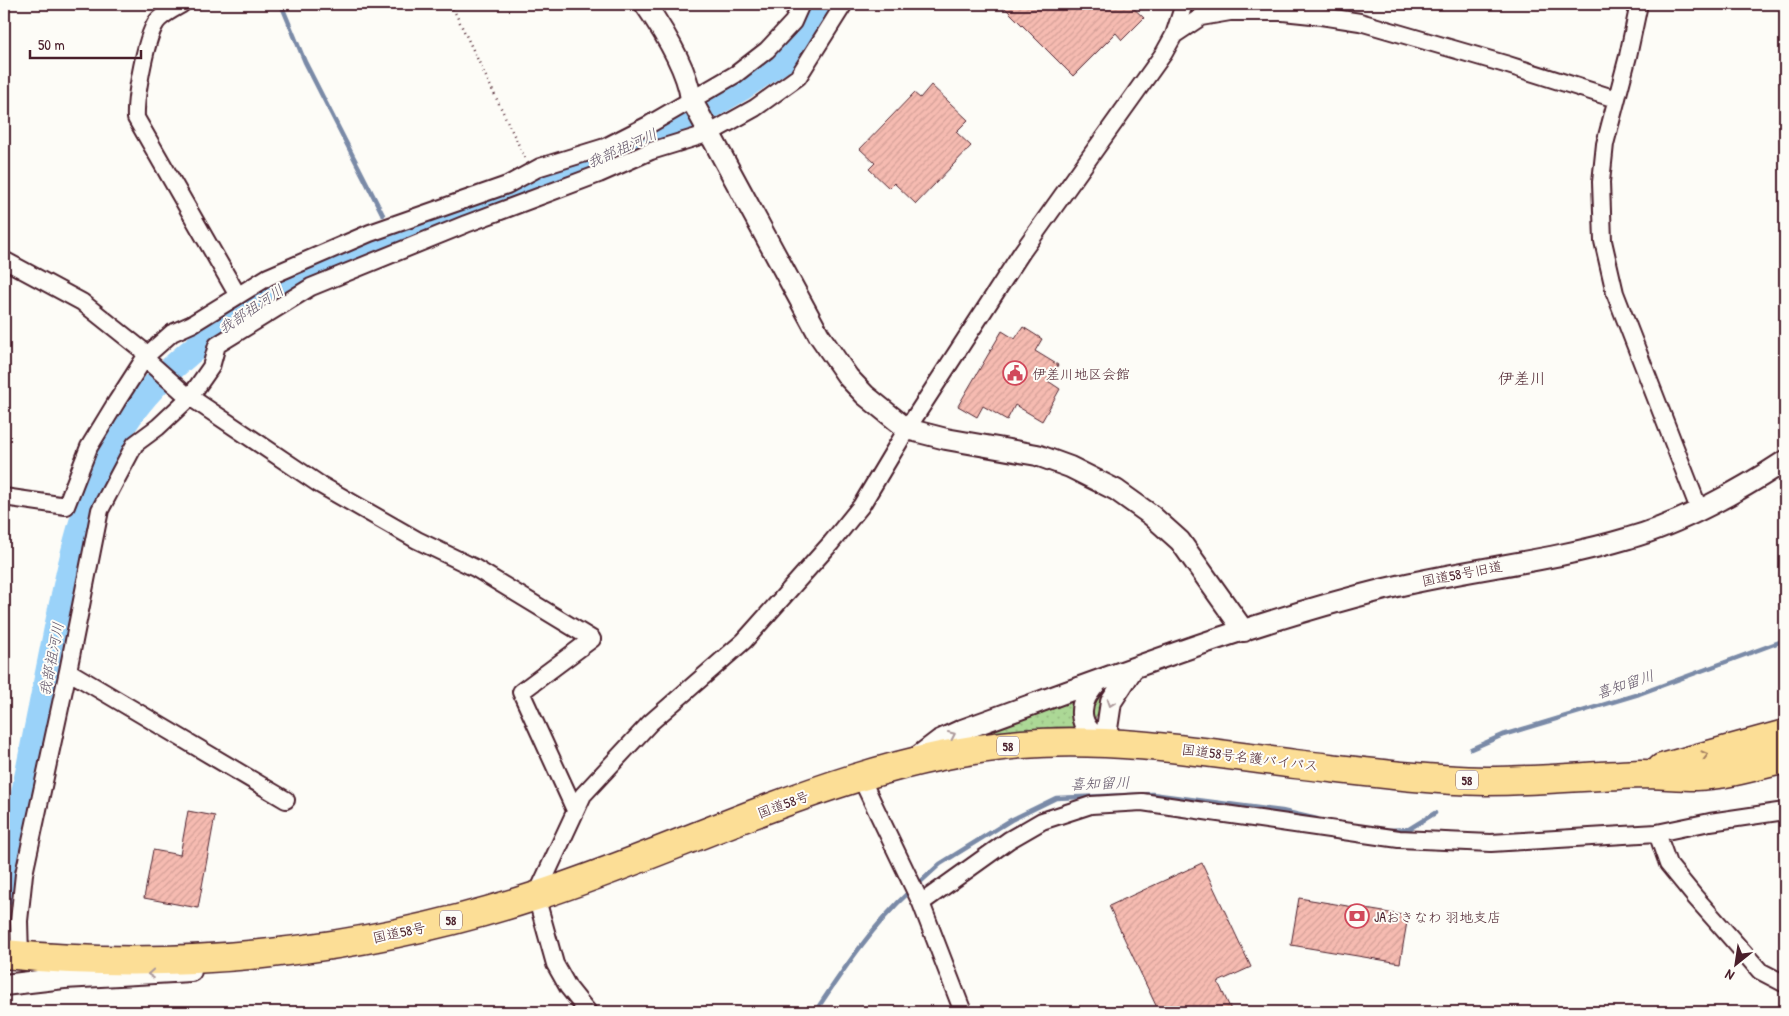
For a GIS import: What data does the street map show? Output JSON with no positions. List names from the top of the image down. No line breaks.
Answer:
{"streets":{"highway":["58","国道58号名護バイパス","国道58号"],"street":["国道58号旧道"]},"crossings":[["国道58号旧道","国道58号名護バイパス"],["国道58号名護バイパス","国道58号"]],"districts":["伊差川"],"water":["我部祖河川","喜知留川"],"places":{"public building":["伊差川地区会館"],"bank":["JAおきなわ 羽地支店"]},"scale_bar":"50 m","north":"bottom left"}
